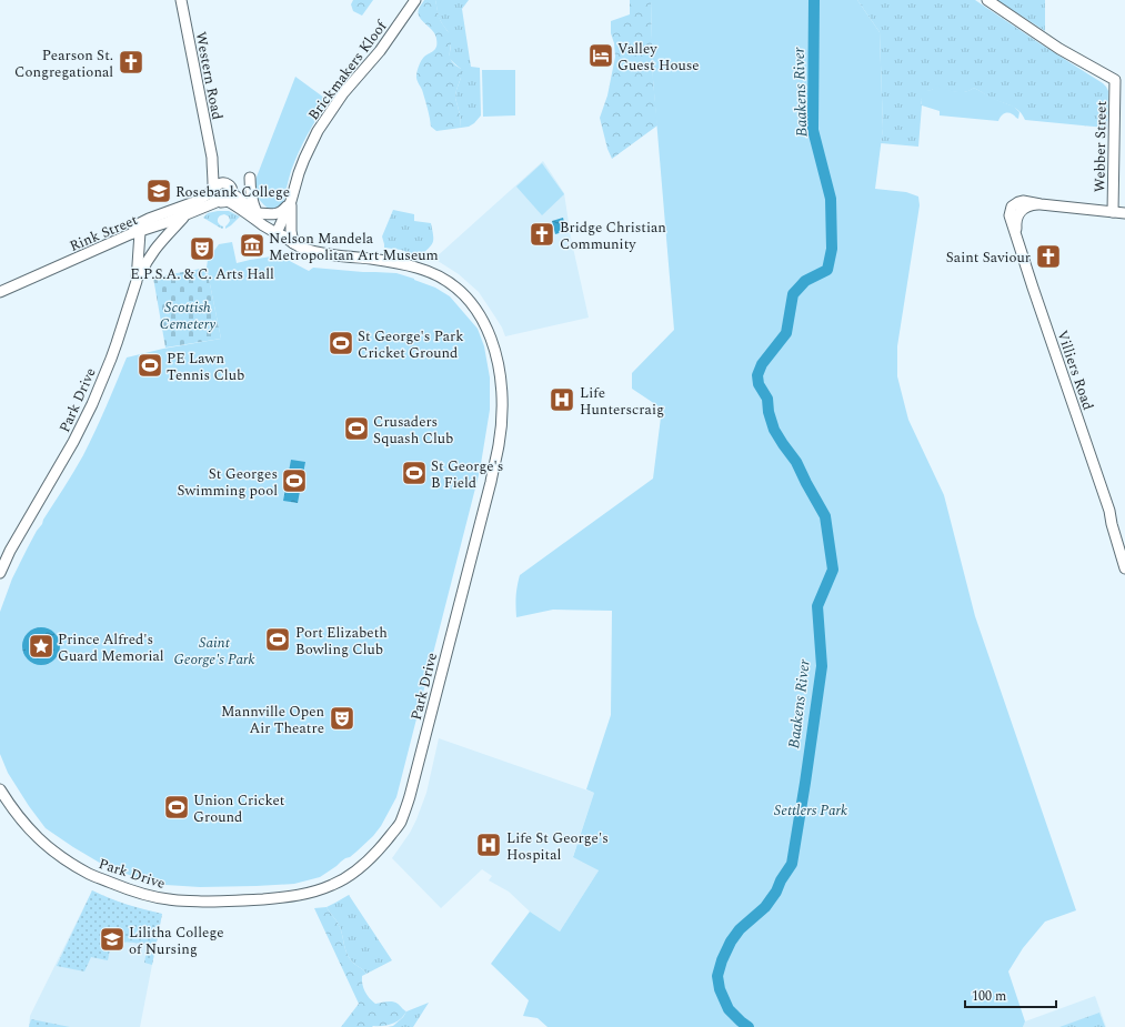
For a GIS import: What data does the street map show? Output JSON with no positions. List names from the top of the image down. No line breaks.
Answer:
{"streets":{"street":["Brickmakers Kloof","Western Road","Webber Street","Rink Street","Villiers Road","Park Drive"]},"crossings":[["Brickmakers Kloof","Park Drive"],["Western Road","Rink Street"],["Western Road","Park Drive"],["Webber Street","Villiers Road"],["Rink Street","Park Drive"]],"water":["Baakens River"],"parks":["Scottish Cemetery","Saint George's Park","Settlers Park"],"places":{"hotel":["Valley Guest House"],"church":["Pearson St. Congregational","Bridge Christian Community","Saint Saviour"],"school or university":["Rosebank College","Lilitha College of Nursing"],"museum":["Nelson Mandela Metropolitan Art Museum"],"theatre":["E.P.S.A. & C. Arts Hall","Mannville Open Air Theatre"],"sports":["St George's Park Cricket Ground","PE Lawn Tennis Club","Crusaders Squash Club","St George's B Field","St Georges Swimming pool","Port Elizabeth Bowling Club","Union Cricket Ground"],"hospital":["Life Hunterscraig","Life St George's Hospital"],"place":["Prince Alfred's Guard Memorial"]},"scale_bar":"100 m"}
